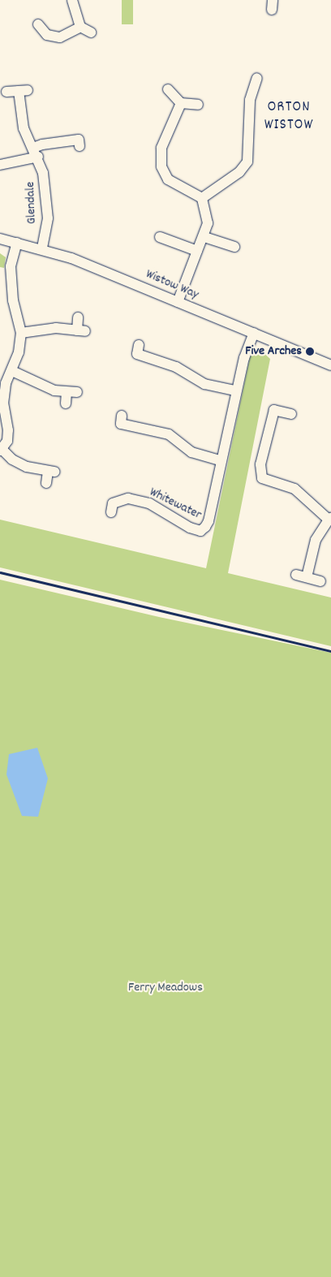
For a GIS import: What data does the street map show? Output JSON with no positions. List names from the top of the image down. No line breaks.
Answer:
{"streets":{"street":["Glendale","Wistow Way","Whitewater"]},"crossings":[["Glendale","Wistow Way"],["Wistow Way","Whitewater"]],"districts":["ORTON WISTOW"],"parks":["Ferry Meadows"],"places":["Five Arches"]}
